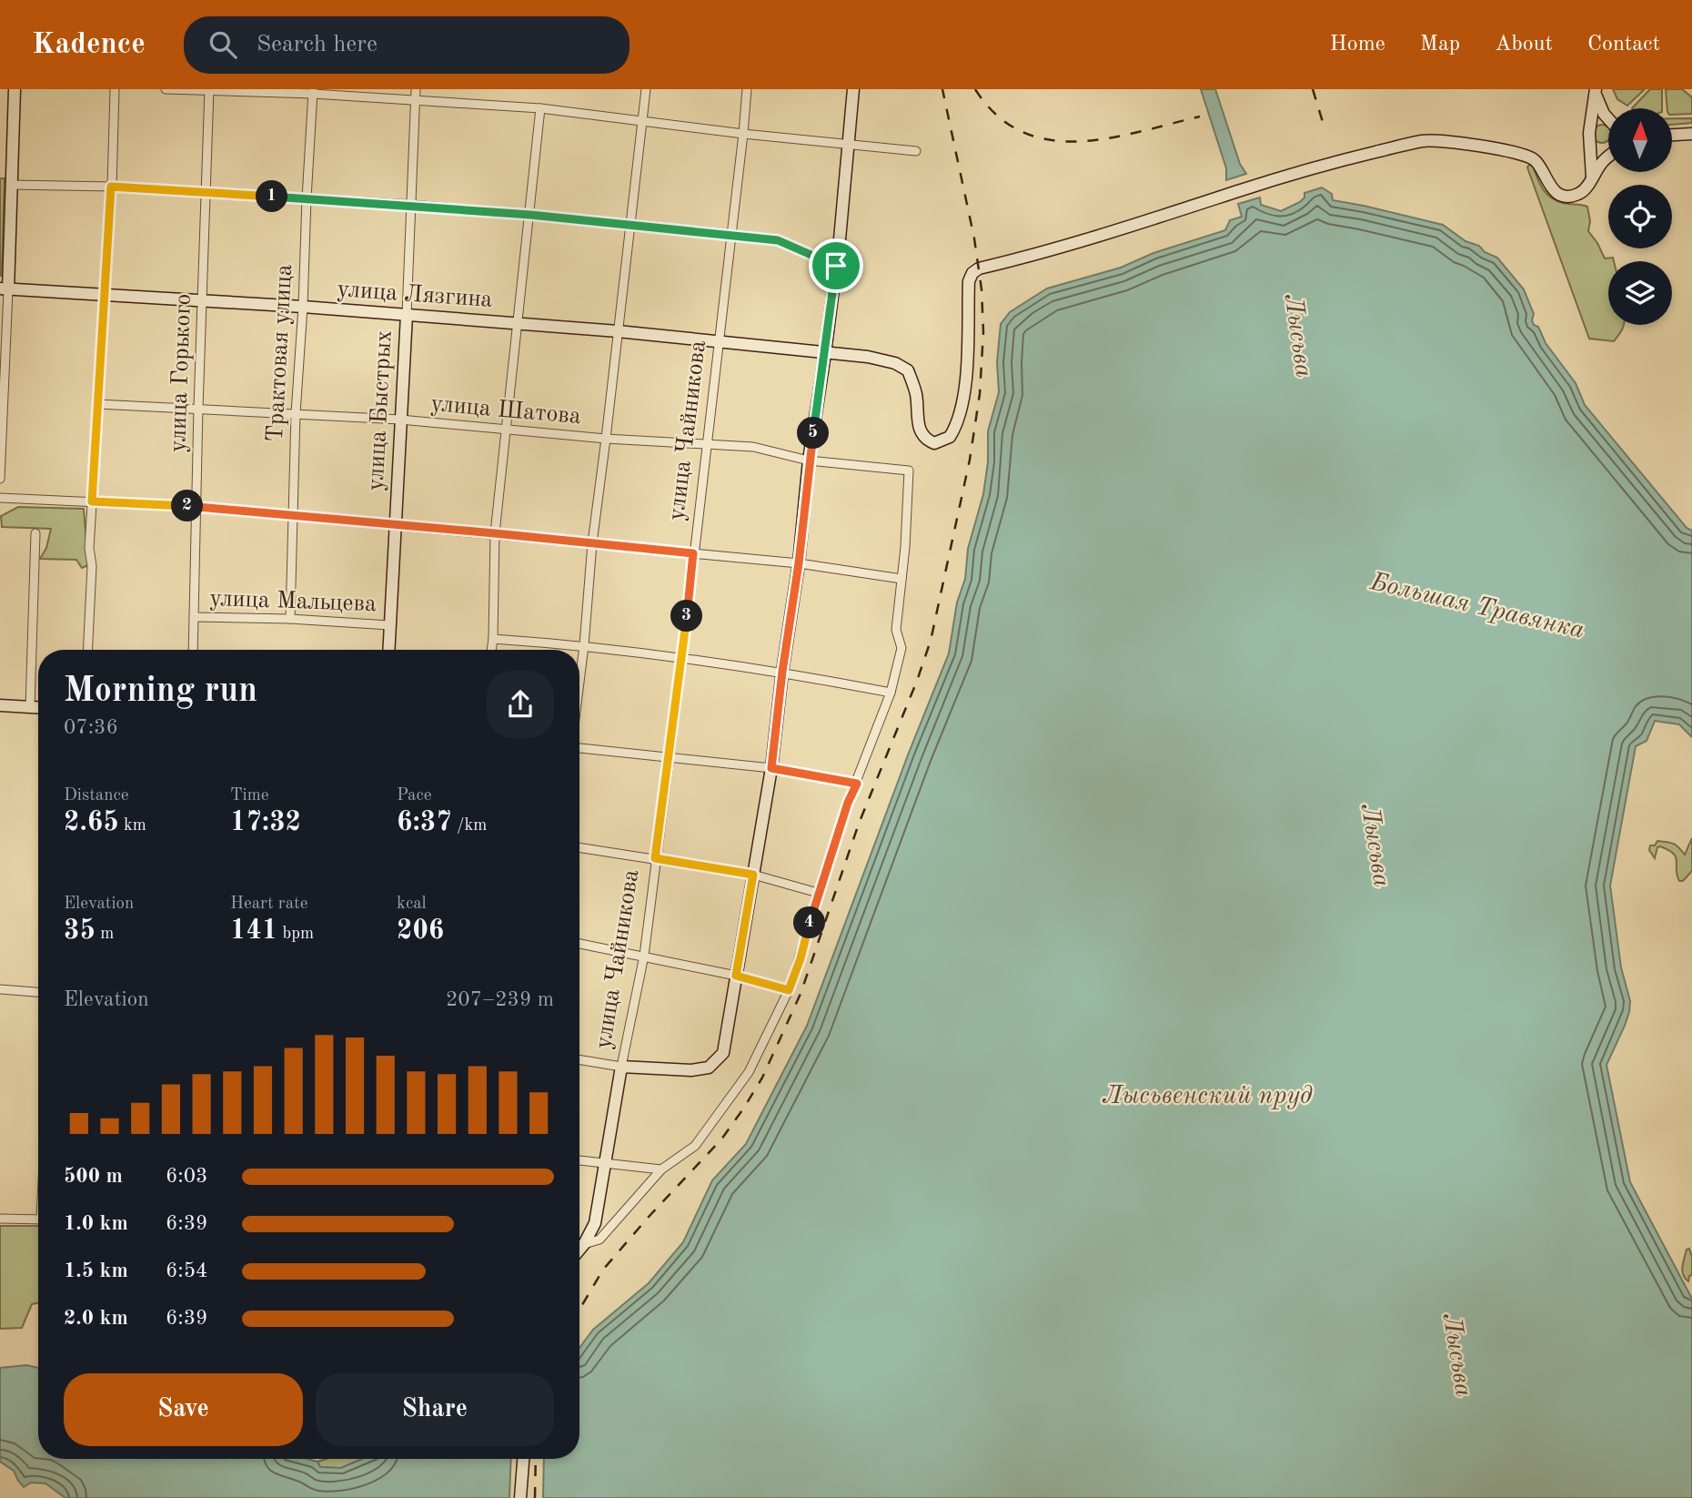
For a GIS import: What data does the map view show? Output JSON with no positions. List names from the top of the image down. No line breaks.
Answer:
{"streets":{"street":["улица Лязгина","Трактовая улица","улица Горького","улица Быстрых","улица Шатова","улица Чайникова","улица Мальцева"]},"crossings":[["улица Лязгина","Трактовая улица"],["улица Лязгина","улица Горького"],["улица Лязгина","улица Быстрых"],["улица Лязгина","улица Чайникова"],["Трактовая улица","улица Шатова"],["Трактовая улица","улица Мальцева"],["улица Горького","улица Шатова"],["улица Горького","улица Мальцева"],["улица Быстрых","улица Шатова"],["улица Быстрых","улица Мальцева"],["улица Шатова","улица Чайникова"]],"water":["Лысьва","Большая Травянка","Лысьвенский пруд"],"north":"top","page":{"header":"Kadence","search":"Search here","nav":["Home","Map","About","Contact"],"pins":["1","5","2","3","4"],"heading":["Morning run","07:36"],"stats":[["Distance","2.65 km"],["Time","17:32"],["Pace","6:37 /km"],["Elevation","35 m"],["Heart rate","141 bpm"],["kcal","206"]],"chart":["Elevation","207–239 m"],"list":[{"name":"500 m","note":"6:03"},{"name":"1.0 km","note":"6:39"},{"name":"1.5 km","note":"6:54"},{"name":"2.0 km","note":"6:39"}],"buttons":["Save","Share"]}}
